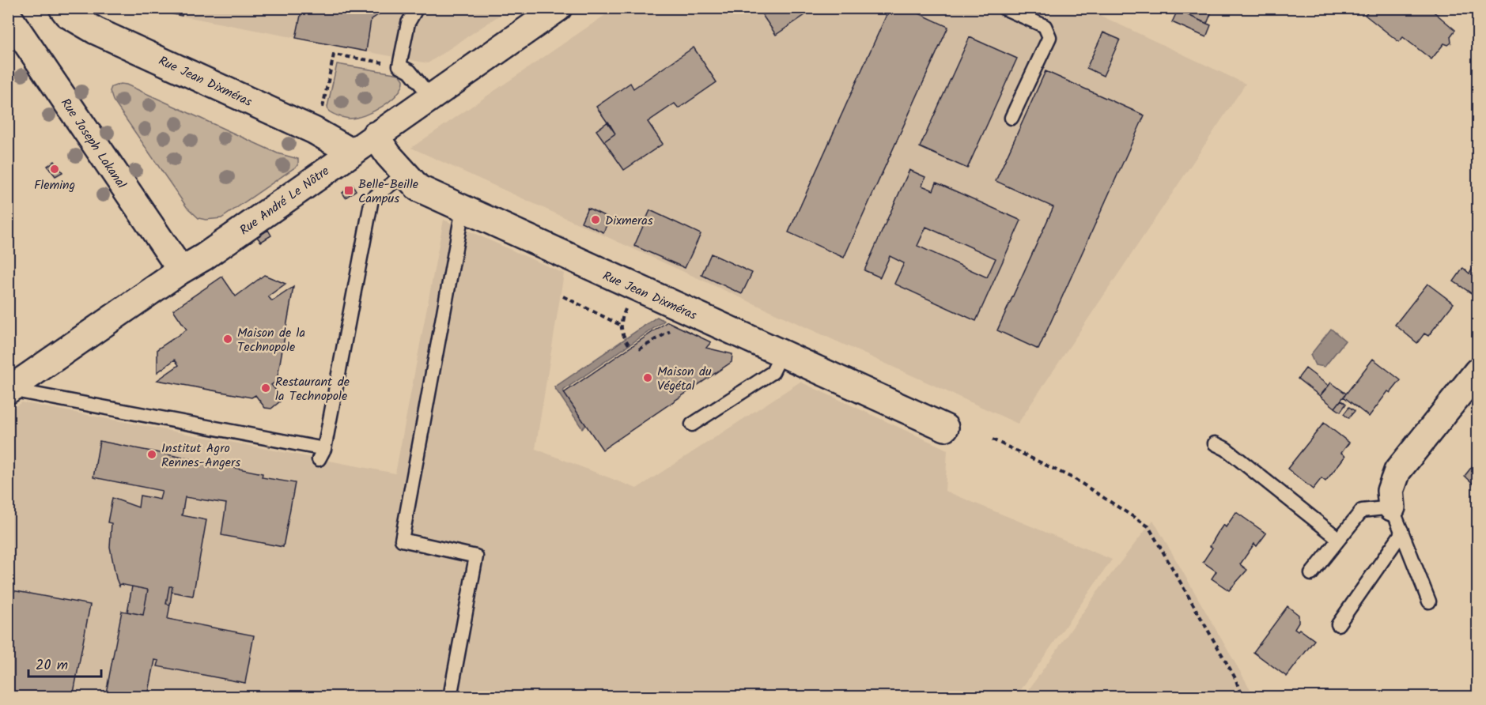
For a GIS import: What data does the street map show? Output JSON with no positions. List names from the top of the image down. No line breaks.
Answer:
{"streets":{"street":["Rue Jean Dixméras","Rue Joseph Lakanal","Rue André Le Nôtre"]},"crossings":[["Rue Jean Dixméras","Rue André Le Nôtre"],["Rue Joseph Lakanal","Rue André Le Nôtre"]],"places":{"other":["Fleming","Dixmeras","Maison de la Technopole","Maison du Végétal","Restaurant de la Technopole","Institut Agro Rennes-Angers"],"transit":["Belle-Beille Campus"]},"scale_bar":"20 m"}
